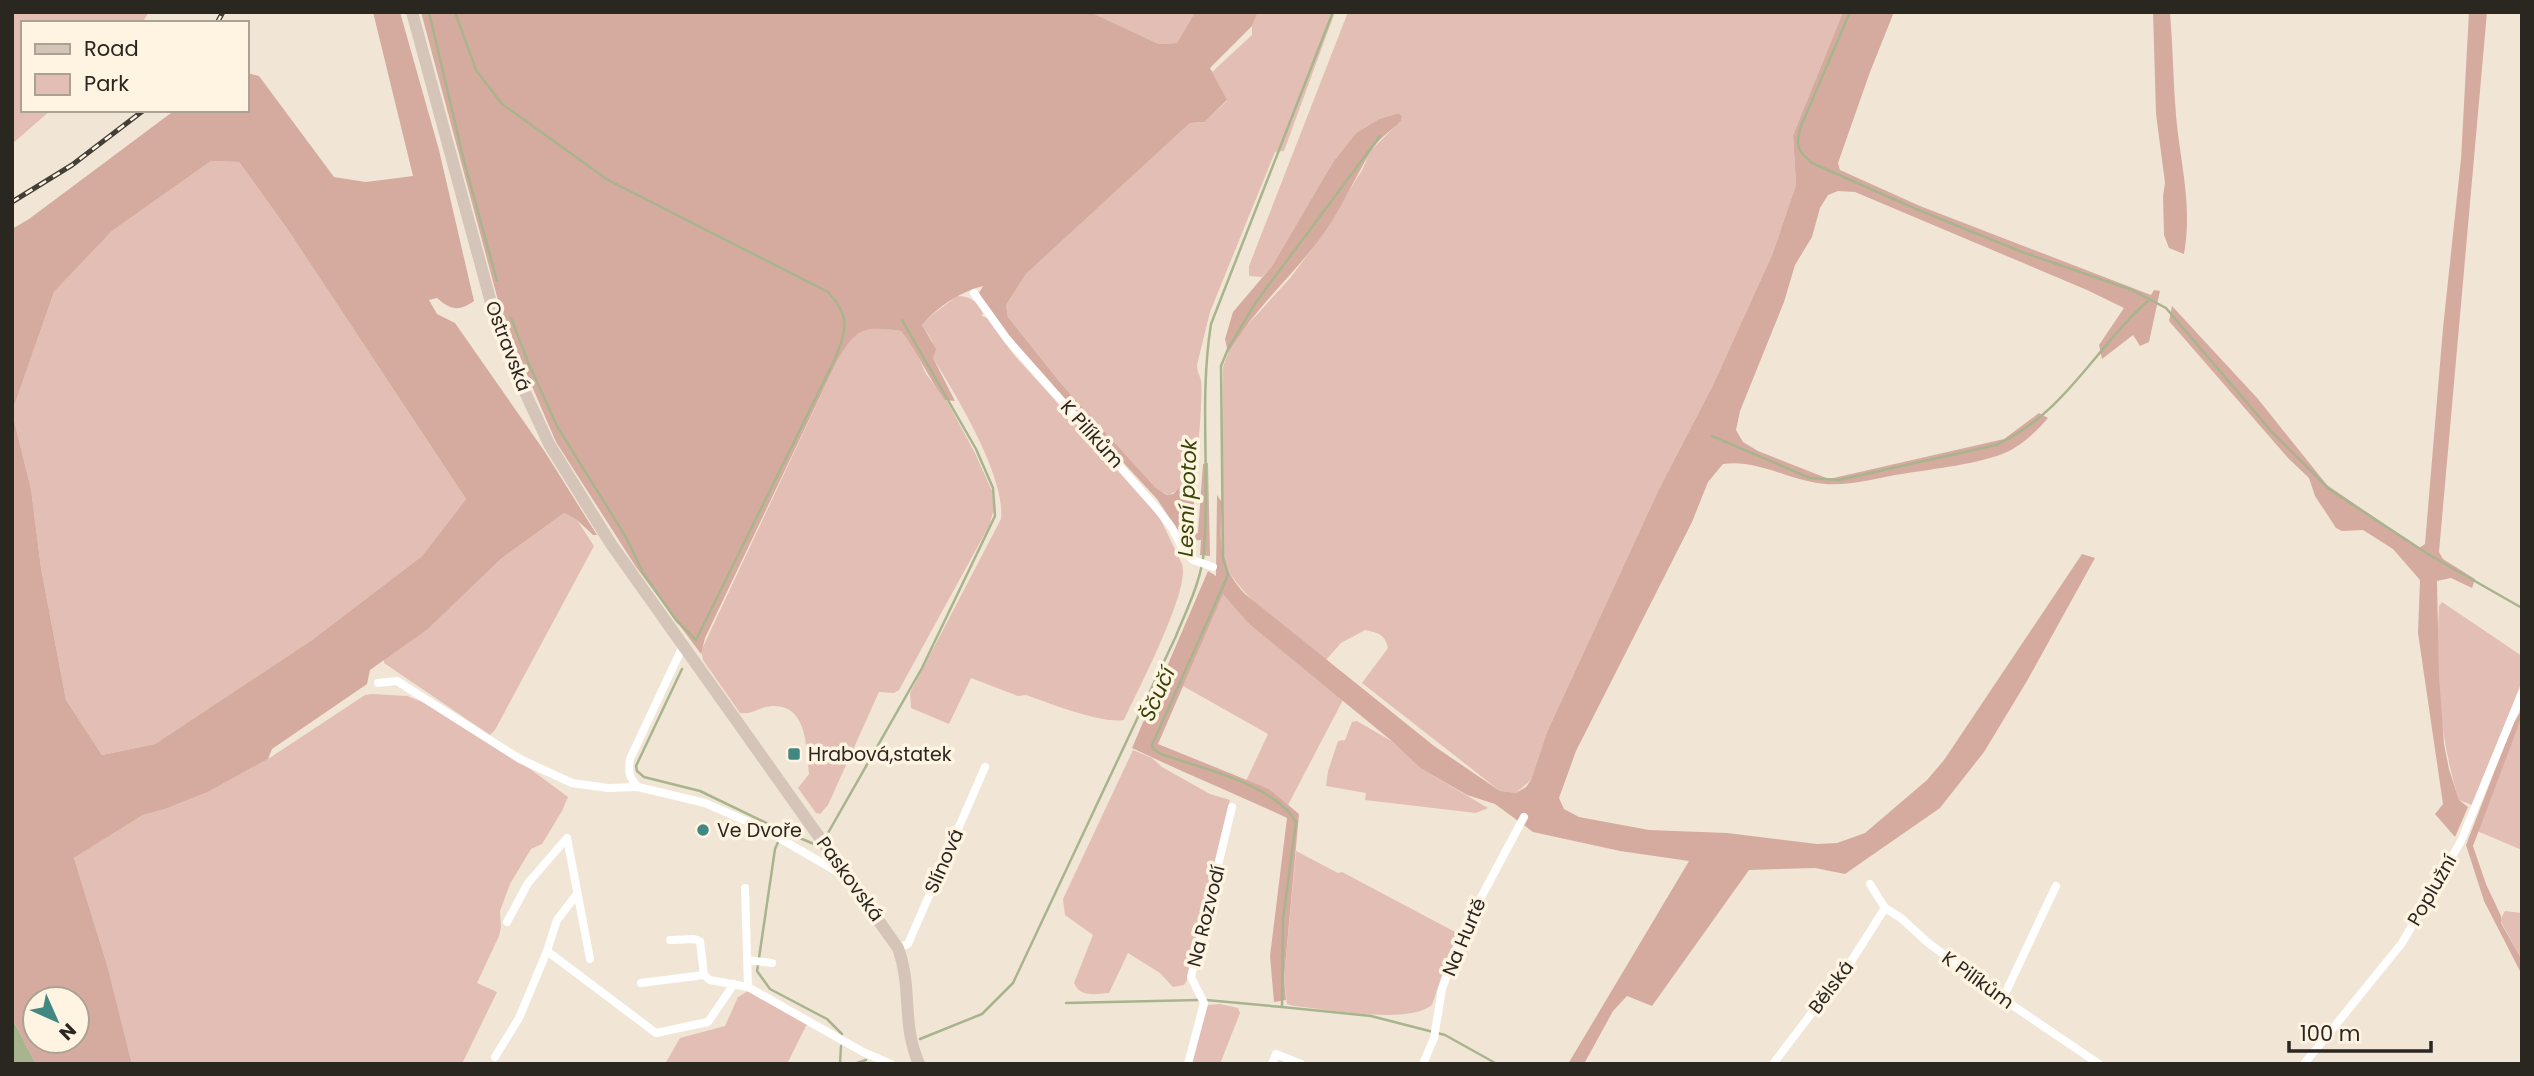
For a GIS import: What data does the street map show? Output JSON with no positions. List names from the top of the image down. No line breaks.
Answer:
{"streets":{"street":["Ostravská","K Pilíkům","Slínová","Paskovská","Poplužní","Na Rozvodí","Na Hurtě","Bělská"]},"crossings":[["Ostravská","Paskovská"],["K Pilíkům","Bělská"],["Slínová","Paskovská"]],"water":["Lesní potok","Ščučí"],"places":{"transit":["Hrabová,statek"],"other":["Ve Dvoře"]},"legend":["Road","Park"],"scale_bar":"100 m","north":"bottom right"}
